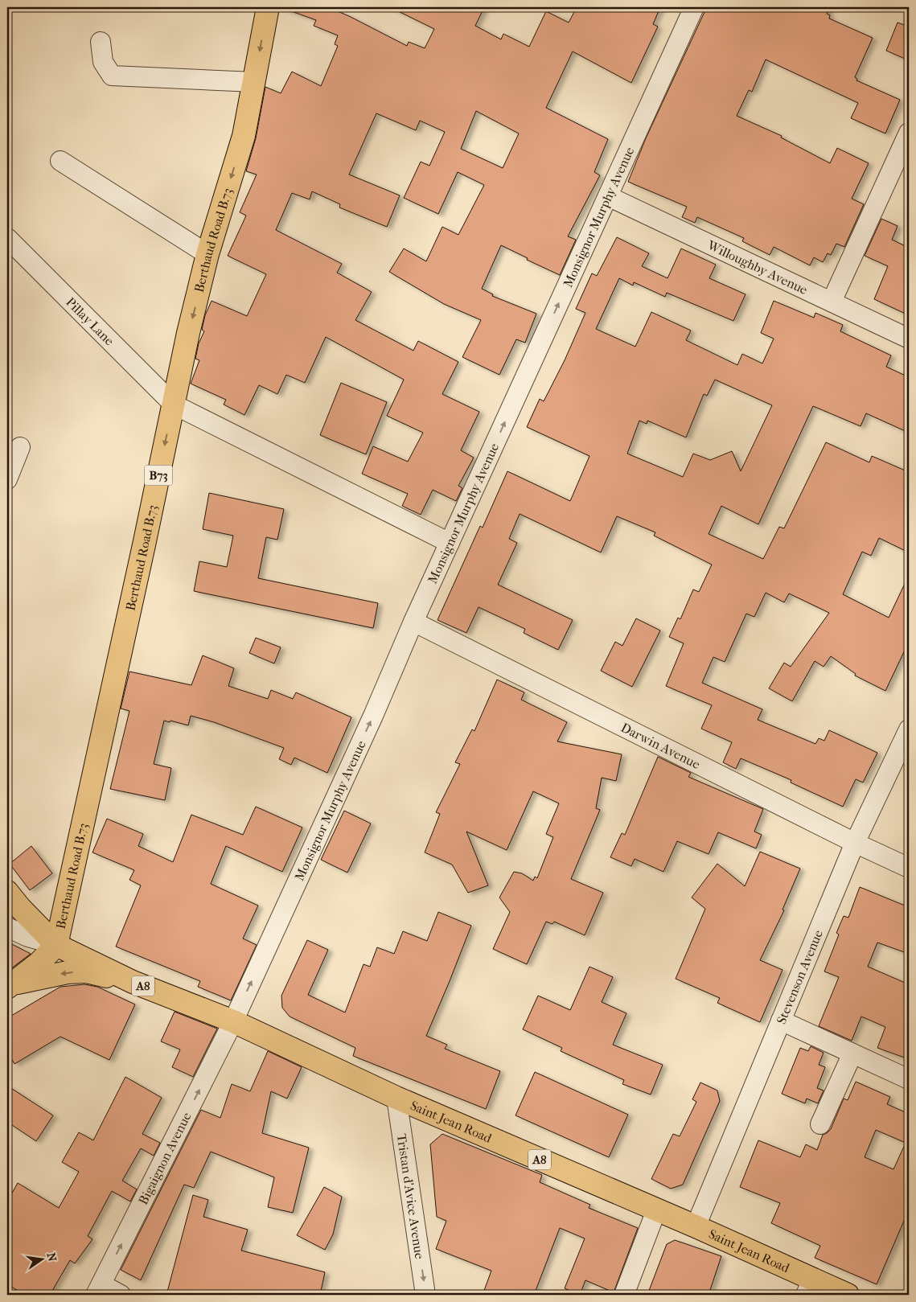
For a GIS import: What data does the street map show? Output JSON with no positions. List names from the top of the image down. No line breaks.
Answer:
{"streets":{"main road":["Berthaud Road B.73","B73","A8","Saint Jean Road"],"street":["Monsignor Murphy Avenue","Willoughby Avenue","Pillay Lane","Darwin Avenue","Stevenson Avenue","Bigaignon Avenue","Tristan d'Avice Avenue"]},"crossings":[["Monsignor Murphy Avenue","Willoughby Avenue"],["Monsignor Murphy Avenue","Pillay Lane"],["Monsignor Murphy Avenue","Darwin Avenue"],["Monsignor Murphy Avenue","Saint Jean Road"],["Monsignor Murphy Avenue","Bigaignon Avenue"],["Berthaud Road B.73","Pillay Lane"],["Berthaud Road B.73","Saint Jean Road"],["Darwin Avenue","Stevenson Avenue"],["Stevenson Avenue","Saint Jean Road"],["Saint Jean Road","Bigaignon Avenue"],["Saint Jean Road","Tristan d'Avice Avenue"]],"one_way":["Monsignor Murphy Avenue","Berthaud Road B.73","Bigaignon Avenue","Tristan d'Avice Avenue"],"north":"right"}
